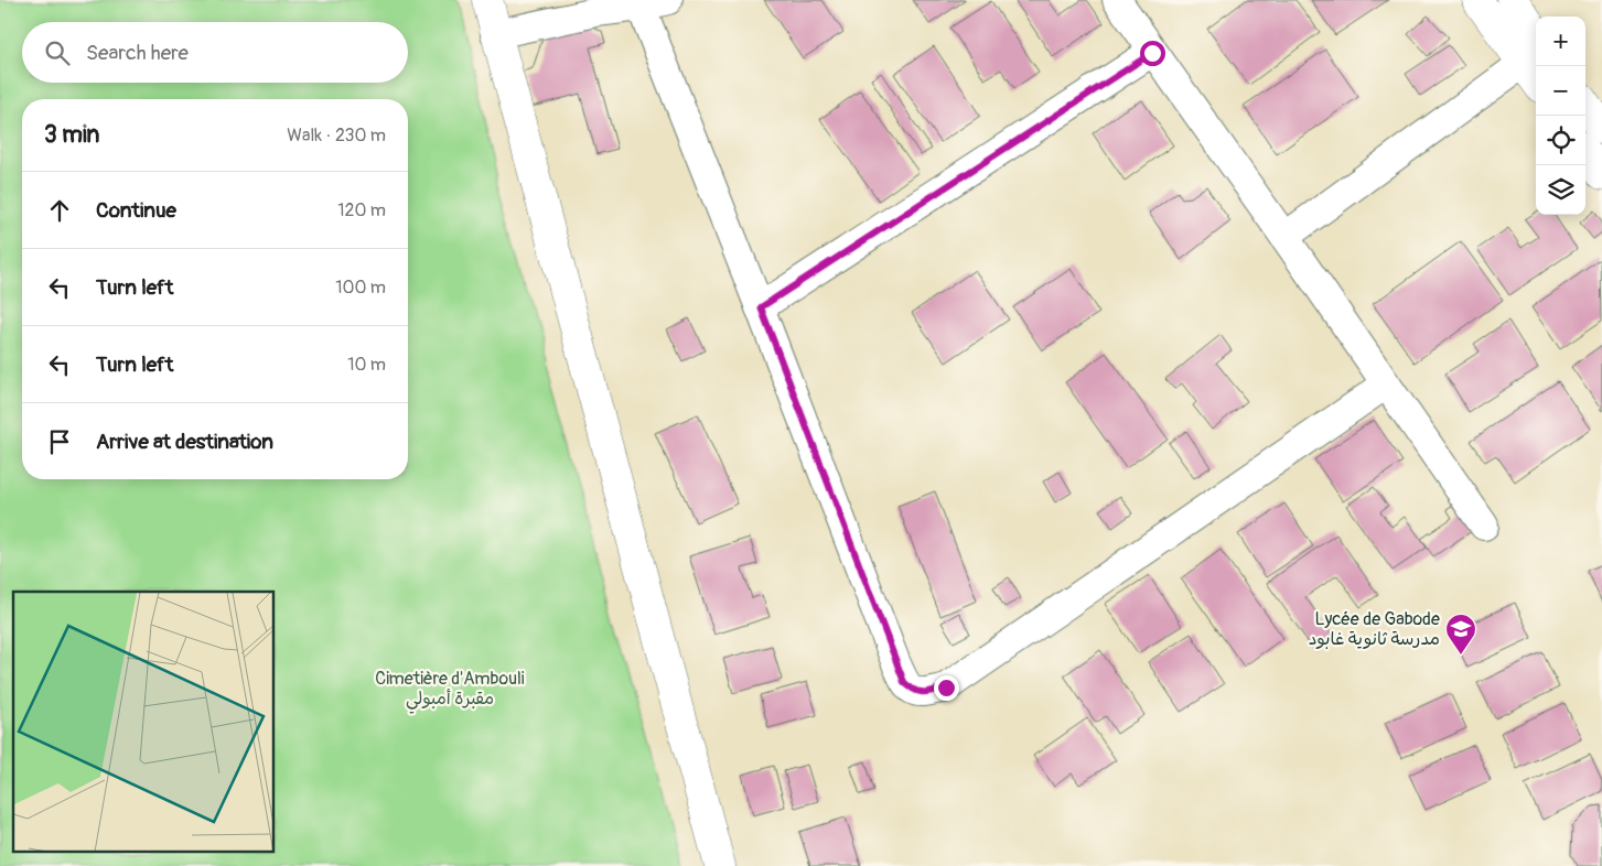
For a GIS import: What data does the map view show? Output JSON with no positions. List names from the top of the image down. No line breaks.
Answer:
{"parks":["Cimetière d'Ambouli مقبرة أمبولي"],"places":{"school or university":["Lycée de Gabode مدرسة ثانوية غابود"]},"page":{"map_buttons":["+","−"],"search":"Search here","heading":["3 min","Walk · 230 m"],"list":[["Continue","120 m"],["Turn left","100 m"],["Turn left","10 m"],"Arrive at destination"]}}
